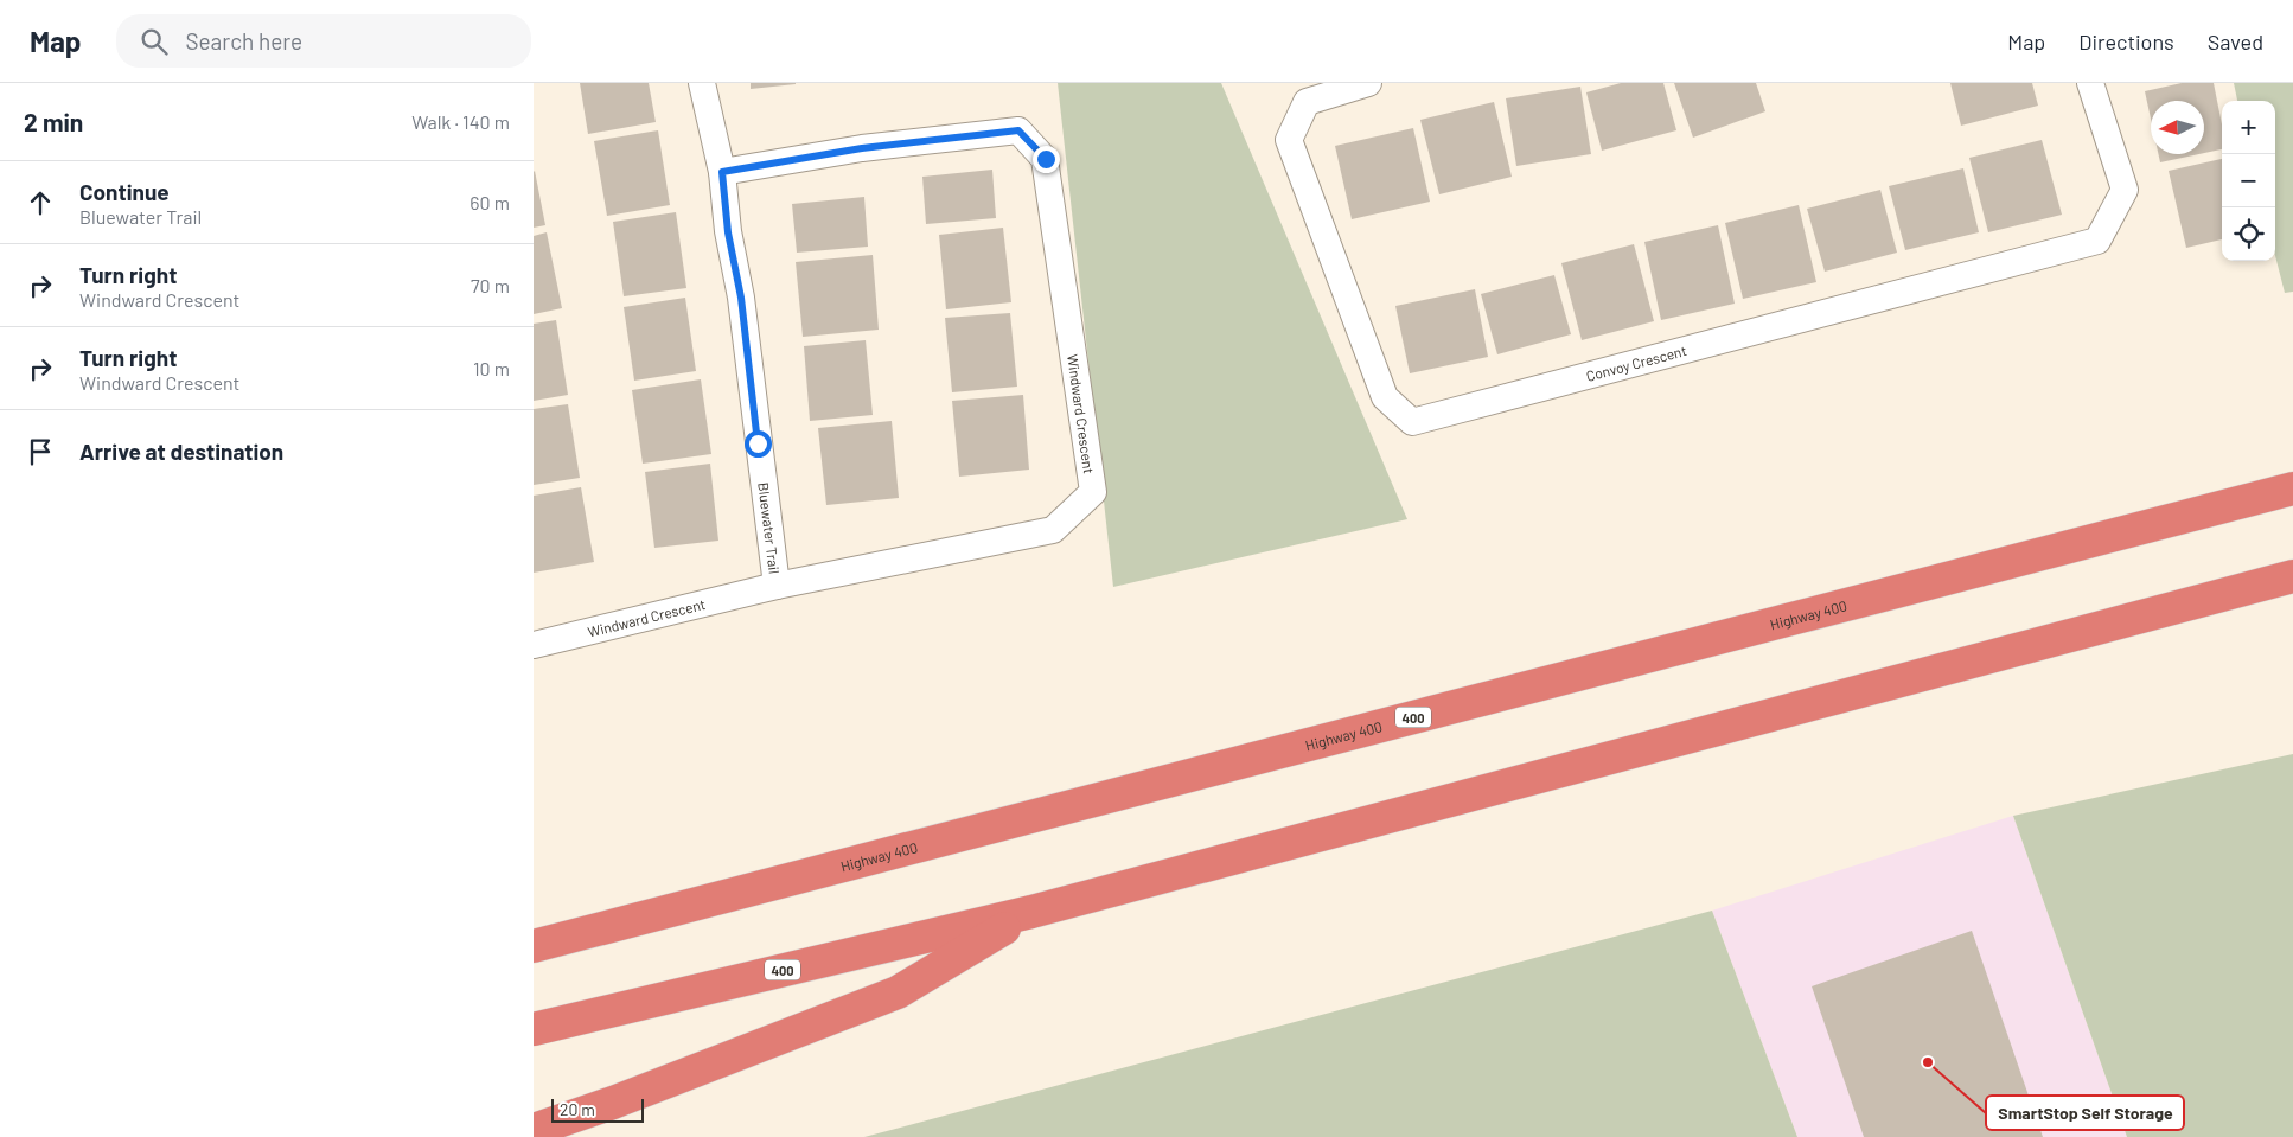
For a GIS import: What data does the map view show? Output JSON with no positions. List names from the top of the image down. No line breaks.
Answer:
{"streets":{"highway":["Highway 400","400"],"street":["Convoy Crescent","Windward Crescent","Bluewater Trail"]},"crossings":[["Windward Crescent","Bluewater Trail"]],"places":["SmartStop Self Storage"],"scale_bar":"20 m","north":"left","page":{"header":"Map","search":"Search here","nav":["Map","Directions","Saved"],"heading":["2 min","Walk · 140 m"],"map_buttons":["+","−"],"list":[["Continue","Bluewater Trail","60 m"],["Turn right","Windward Crescent","70 m"],["Turn right","Windward Crescent","10 m"],"Arrive at destination"],"scale":"20 m"}}
